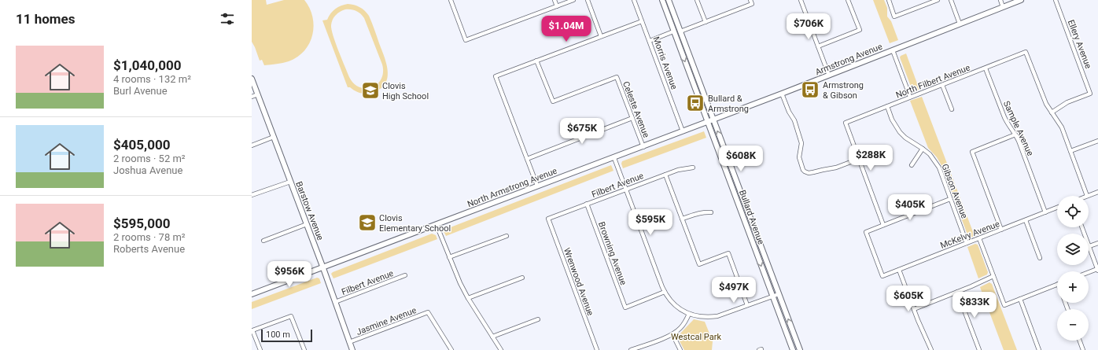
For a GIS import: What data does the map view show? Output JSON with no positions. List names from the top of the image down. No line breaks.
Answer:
{"streets":{"street":["Ellery Avenue","Armstrong Avenue","Morris Avenue","North Filbert Avenue","Celeste Avenue","Sample Avenue","Filbert Avenue","North Armstrong Avenue","Gibson Avenue","Barstow Avenue","Bullard Avenue","McKelvy Avenue","Browning Avenue","Wrenwood Avenue","Jasmine Avenue"]},"crossings":[["Ellery Avenue","North Filbert Avenue"],["Armstrong Avenue","North Armstrong Avenue"],["Armstrong Avenue","Bullard Avenue"],["Morris Avenue","North Armstrong Avenue"],["North Filbert Avenue","Sample Avenue"],["North Filbert Avenue","Gibson Avenue"],["Celeste Avenue","North Armstrong Avenue"],["Sample Avenue","McKelvy Avenue"],["Filbert Avenue","Barstow Avenue"],["Filbert Avenue","Browning Avenue"],["Filbert Avenue","Wrenwood Avenue"],["North Armstrong Avenue","Barstow Avenue"],["North Armstrong Avenue","Bullard Avenue"],["Gibson Avenue","McKelvy Avenue"],["Barstow Avenue","Jasmine Avenue"]],"parks":["Westcal Park"],"places":{"bus stop":["Armstrong & Gibson","Bullard & Armstrong"],"school or university":["Clovis High School","Clovis Elementary School"]},"scale_bar":"100 m","page":{"heading":"11 homes","price":["$706K","$1.04M","$675K","$288K","$608K","$405K","$595K","$956K","$497K","$605K","$833K"],"list":[{"name":"$1,040,000","note":"4 rooms · 132 m² · Burl Avenue"},{"name":"$405,000","note":"2 rooms · 52 m² · Joshua Avenue"},{"name":"$595,000","note":"2 rooms · 78 m² · Roberts Avenue"}],"map_buttons":["+","−"],"scale":"100 m"}}
